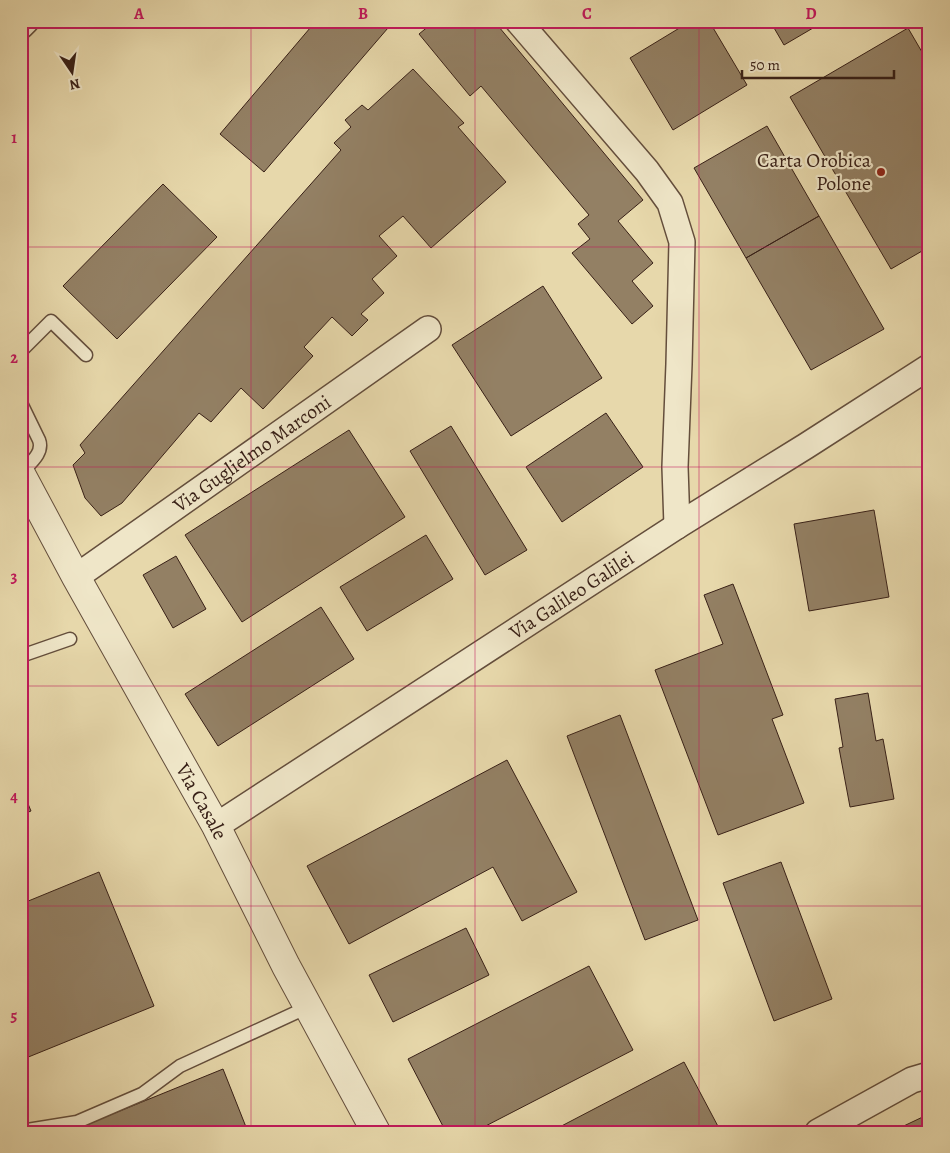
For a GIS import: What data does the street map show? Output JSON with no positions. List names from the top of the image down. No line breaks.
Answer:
{"streets":{"street":["Via Guglielmo Marconi","Via Galileo Galilei","Via Casale"]},"crossings":[["Via Guglielmo Marconi","Via Casale"],["Via Galileo Galilei","Via Casale"]],"places":["Carta Orobica Polone"],"scale_bar":"50 m","north":"bottom","grid":{"columns":["A","B","C","D"],"rows":["1","2","3","4","5"]}}
